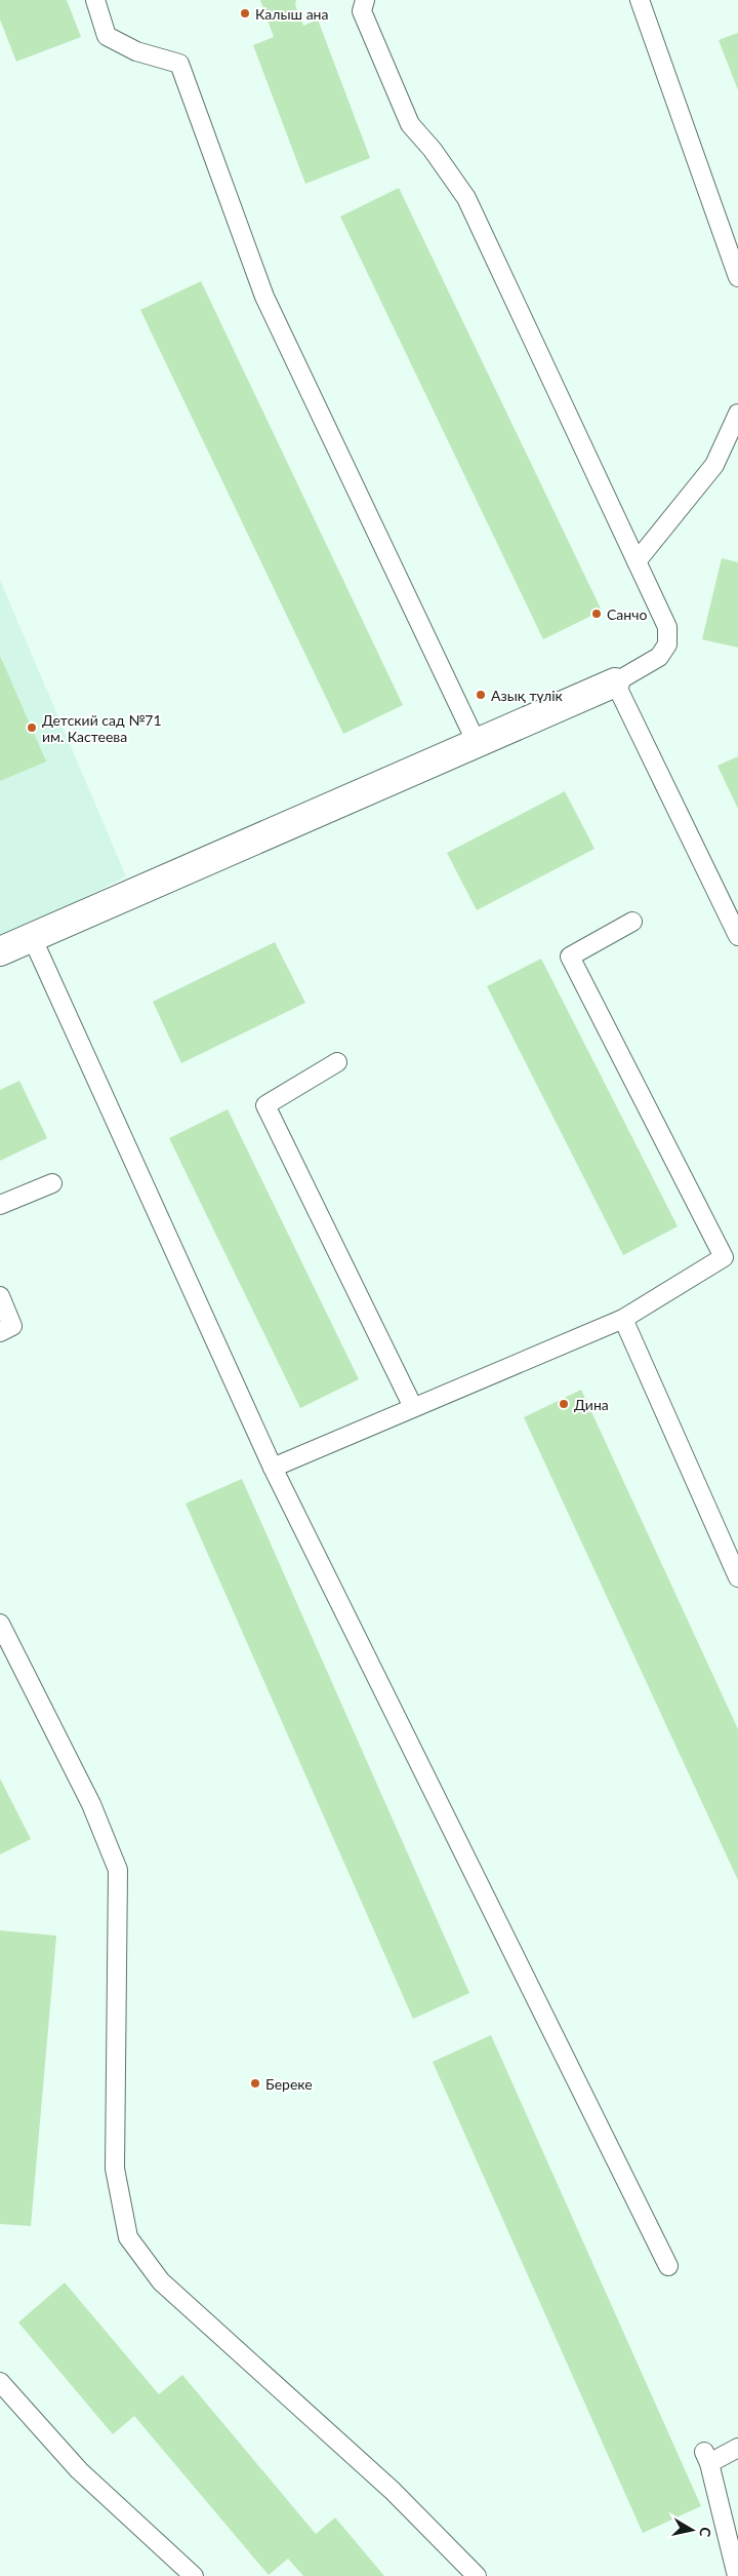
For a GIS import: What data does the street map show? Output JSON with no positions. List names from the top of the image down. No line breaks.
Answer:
{"places":["Калыш ана","Санчо","Азық түлік","Детский сад №71 им. Кастеева","Дина","Береке"],"north":"right"}
